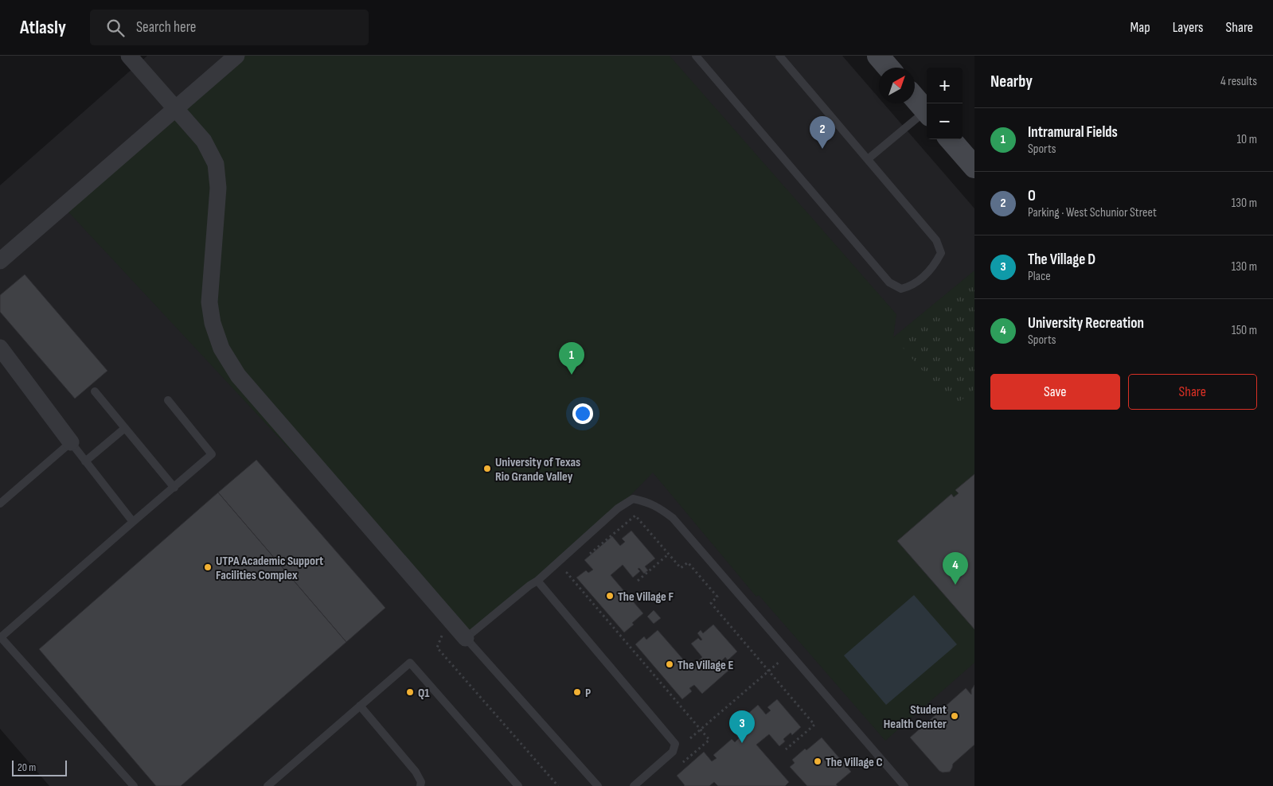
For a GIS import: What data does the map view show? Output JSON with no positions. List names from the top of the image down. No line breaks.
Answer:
{"places":["University of Texas Rio Grande Valley","UTPA Academic Support Facilities Complex","The Village F","The Village E","Q1","P","Student Health Center","The Village C"],"scale_bar":"20 m","north":"top right","page":{"header":"Atlasly","search":"Search here","nav":["Map","Layers","Share"],"heading":["Nearby","4 results"],"map_buttons":["+","−"],"list":[{"mark":"1","name":"Intramural Fields","note":"Sports","value":"10 m"},{"mark":"2","name":"O","note":"Parking · West Schunior Street","value":"130 m"},{"mark":"3","name":"The Village D","note":"Place","value":"130 m"},{"mark":"4","name":"University Recreation","note":"Sports","value":"150 m"}],"pins":["2","1","4","3"],"buttons":["Save","Share"],"scale":"20 m"}}
